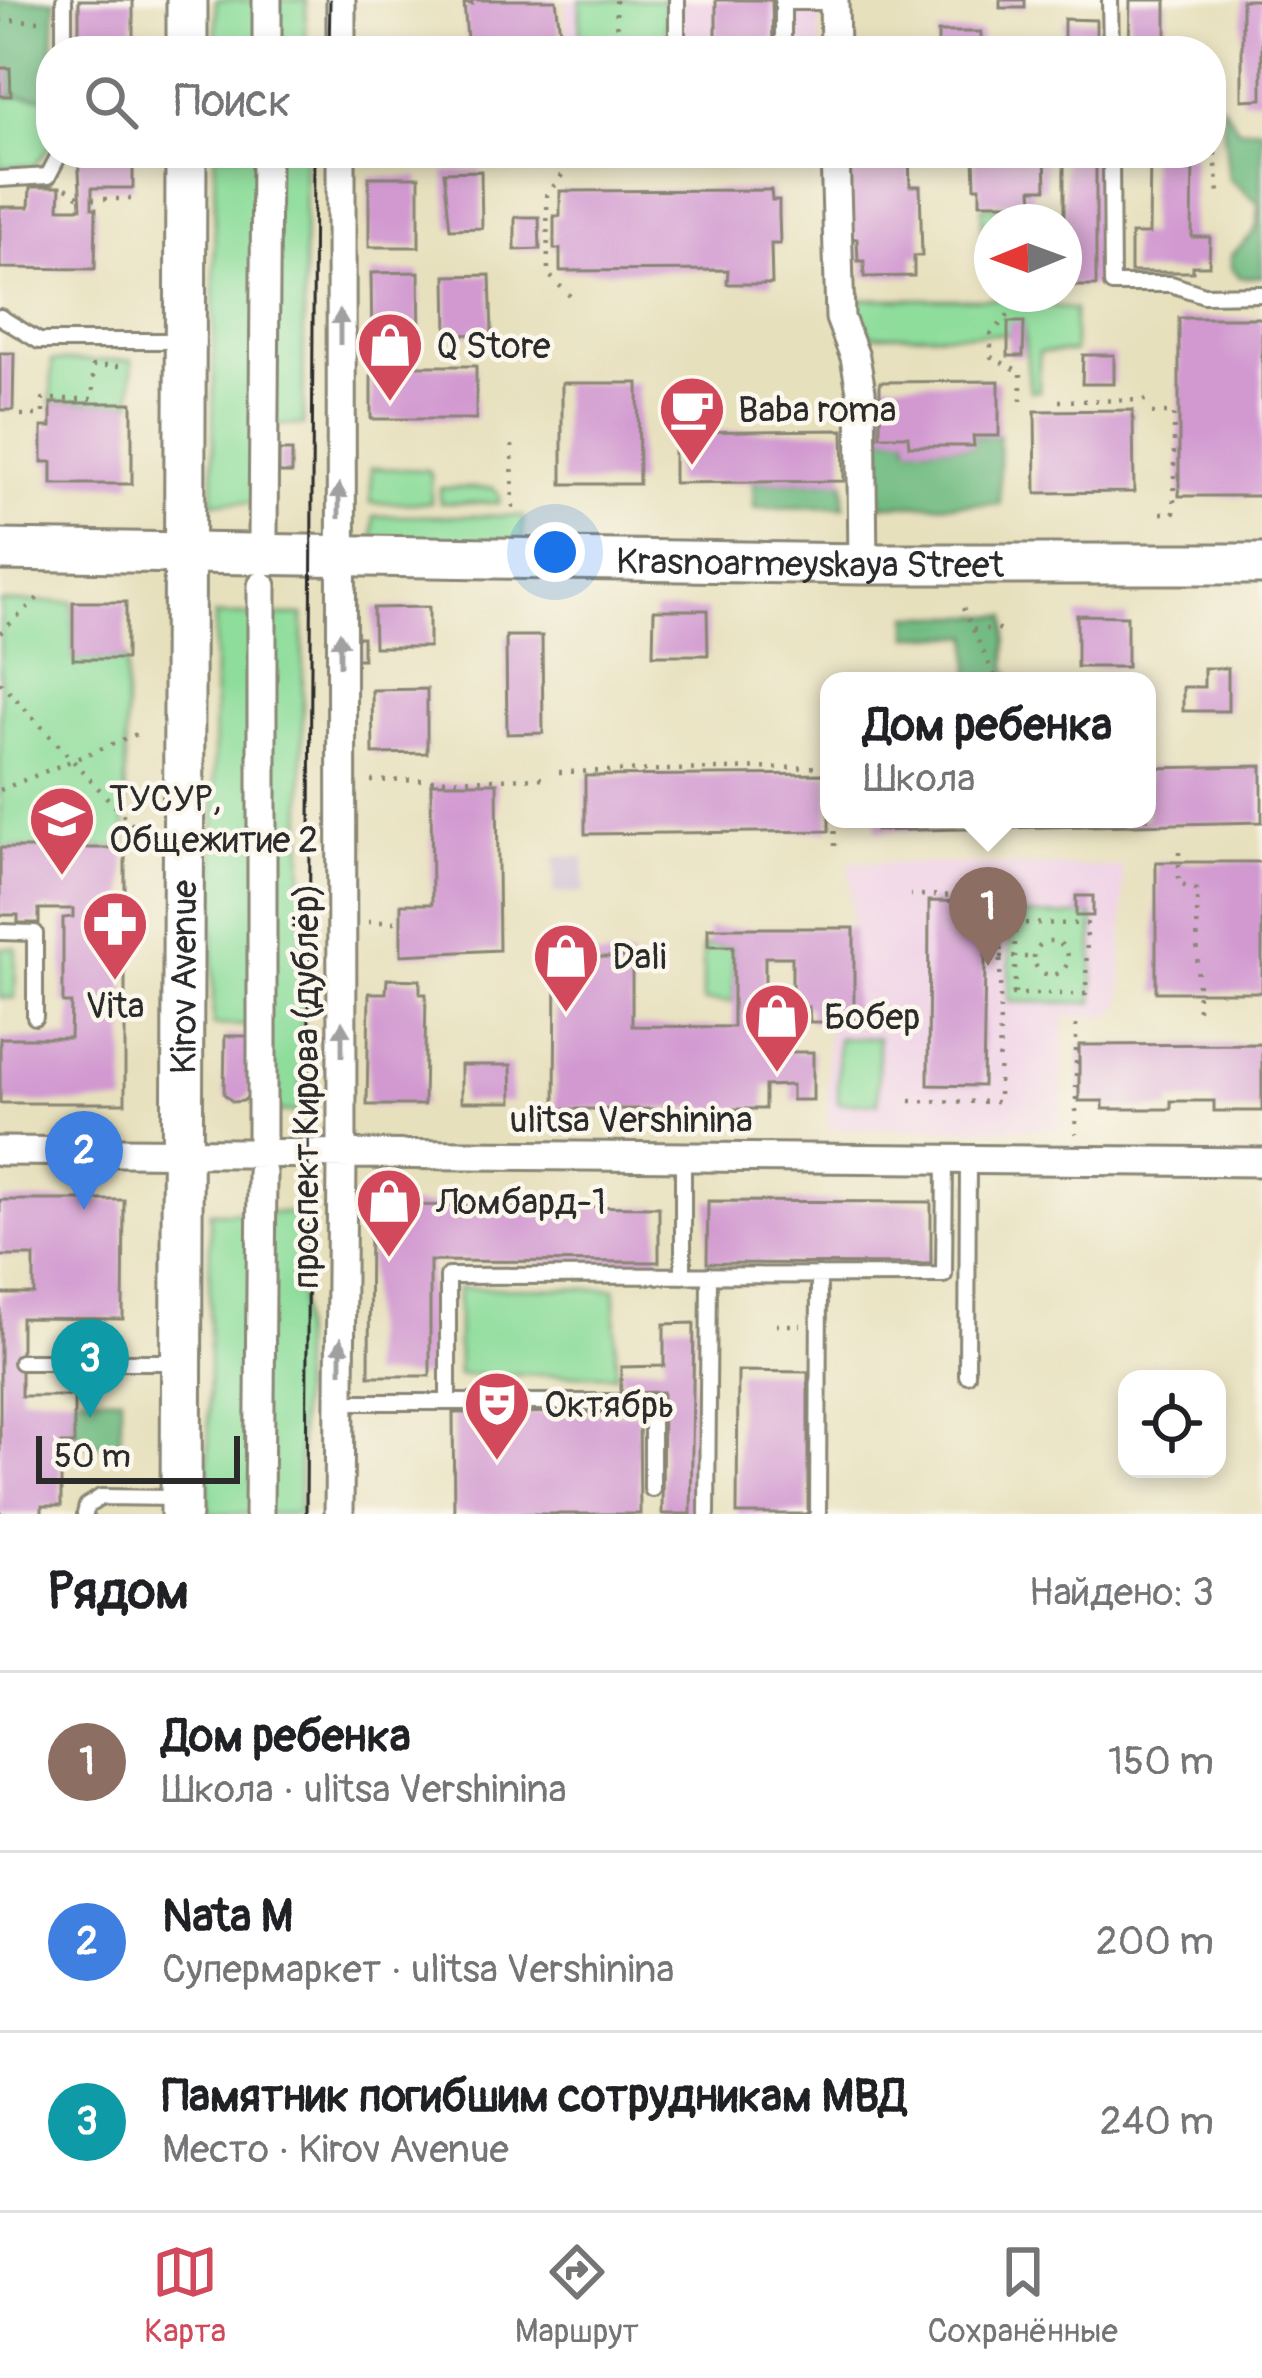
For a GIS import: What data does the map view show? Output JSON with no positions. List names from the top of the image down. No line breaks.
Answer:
{"streets":{"main road":["Krasnoarmeyskaya Street","Kirov Avenue"],"street":["проспект Кирова (дублёр)","ulitsa Vershinina"]},"crossings":[["Krasnoarmeyskaya Street","Kirov Avenue"],["Krasnoarmeyskaya Street","проспект Кирова (дублёр)"],["Kirov Avenue","ulitsa Vershinina"],["проспект Кирова (дублёр)","ulitsa Vershinina"]],"places":{"shop":["Q Store","Dali","Бобер","Ломбард-1"],"cafe":["Baba roma"],"school or university":["ТУСУР, Общежитие 2"],"pharmacy":["Vita"],"theatre":["Октябрь"]},"scale_bar":"50 m","north":"left","page":{"search":"Поиск","popup":["Дом ребенка","Школа"],"pins":["1","2","3"],"scale":"50 m","heading":["Рядом","Найдено: 3"],"list":[{"mark":"1","name":"Дом ребенка","note":"Школа · ulitsa Vershinina","value":"150 m"},{"mark":"2","name":"Nata M","note":"Супермаркет · ulitsa Vershinina","value":"200 m"},{"mark":"3","name":"Памятник погибшим сотрудникам МВД","note":"Место · Kirov Avenue","value":"240 m"}],"nav":["Карта","Маршрут","Сохранённые"]}}
